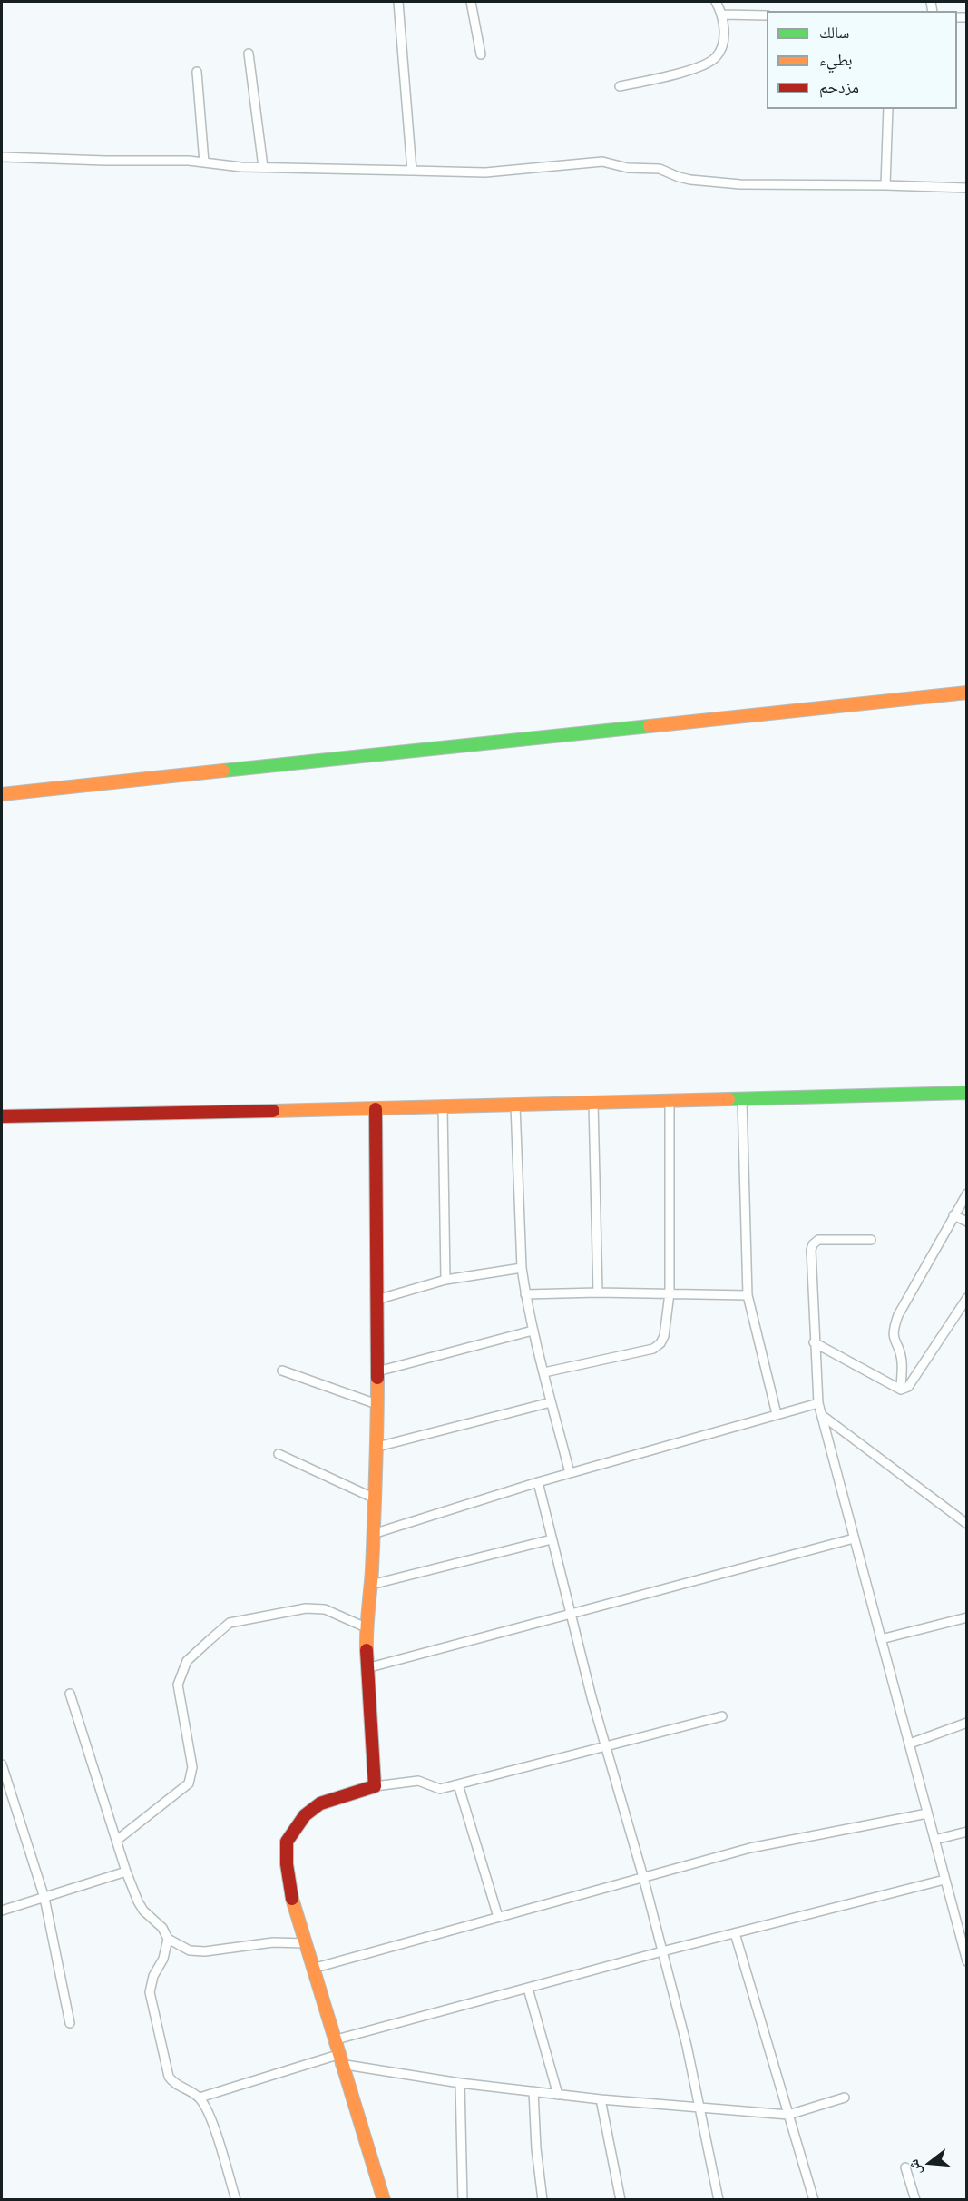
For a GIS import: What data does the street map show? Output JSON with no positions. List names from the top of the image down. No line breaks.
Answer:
{"legend":["سالك","بطيء","مزدحم"],"north":"left"}
